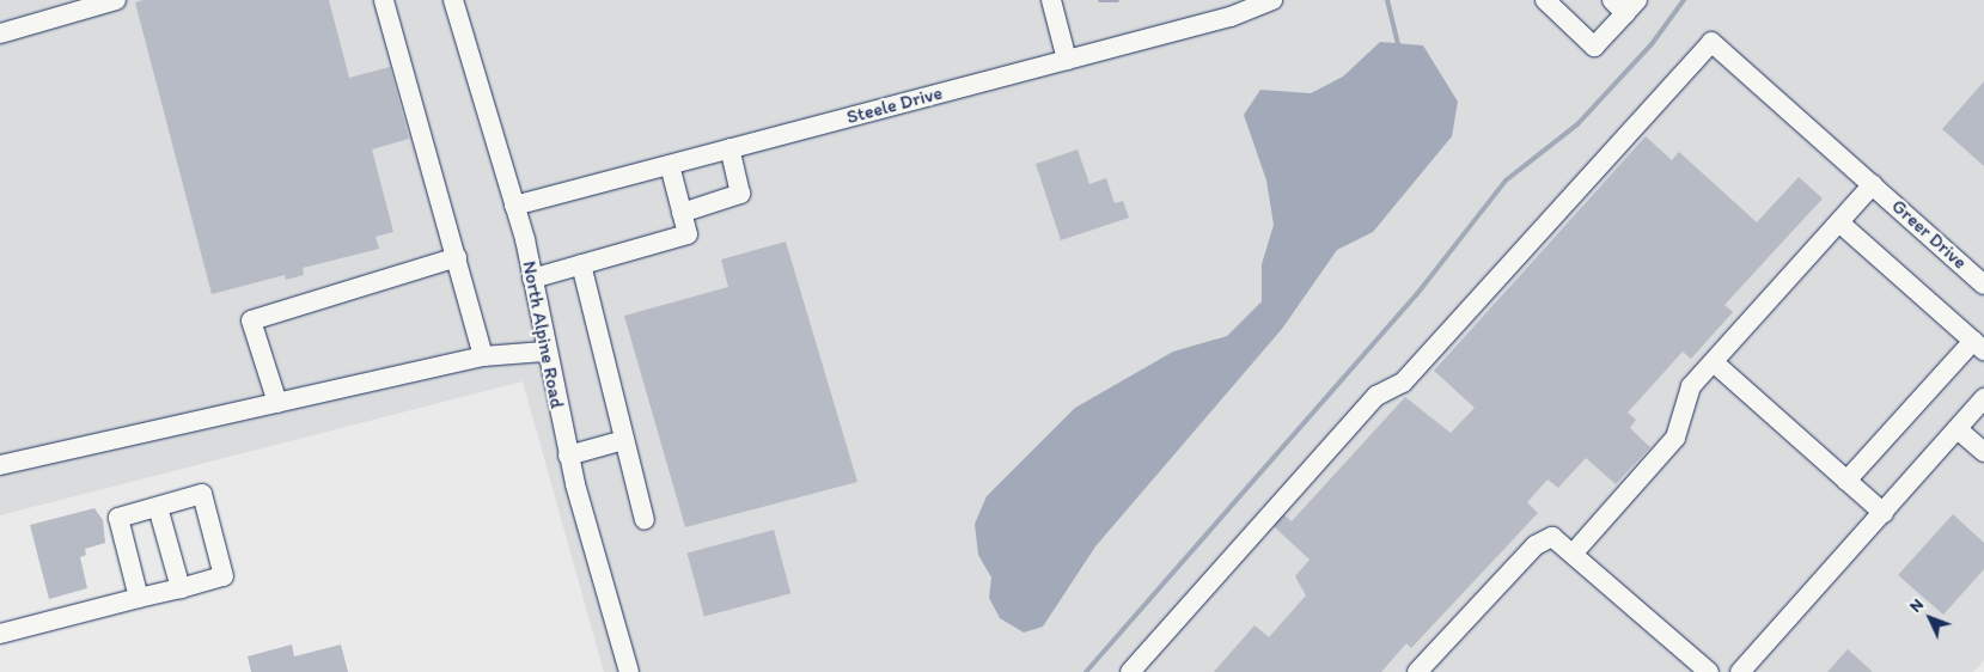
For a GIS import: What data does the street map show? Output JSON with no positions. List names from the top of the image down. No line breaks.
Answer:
{"streets":{"street":["Steele Drive","Greer Drive","North Alpine Road"]},"crossings":[["Steele Drive","North Alpine Road"]],"north":"top left"}
